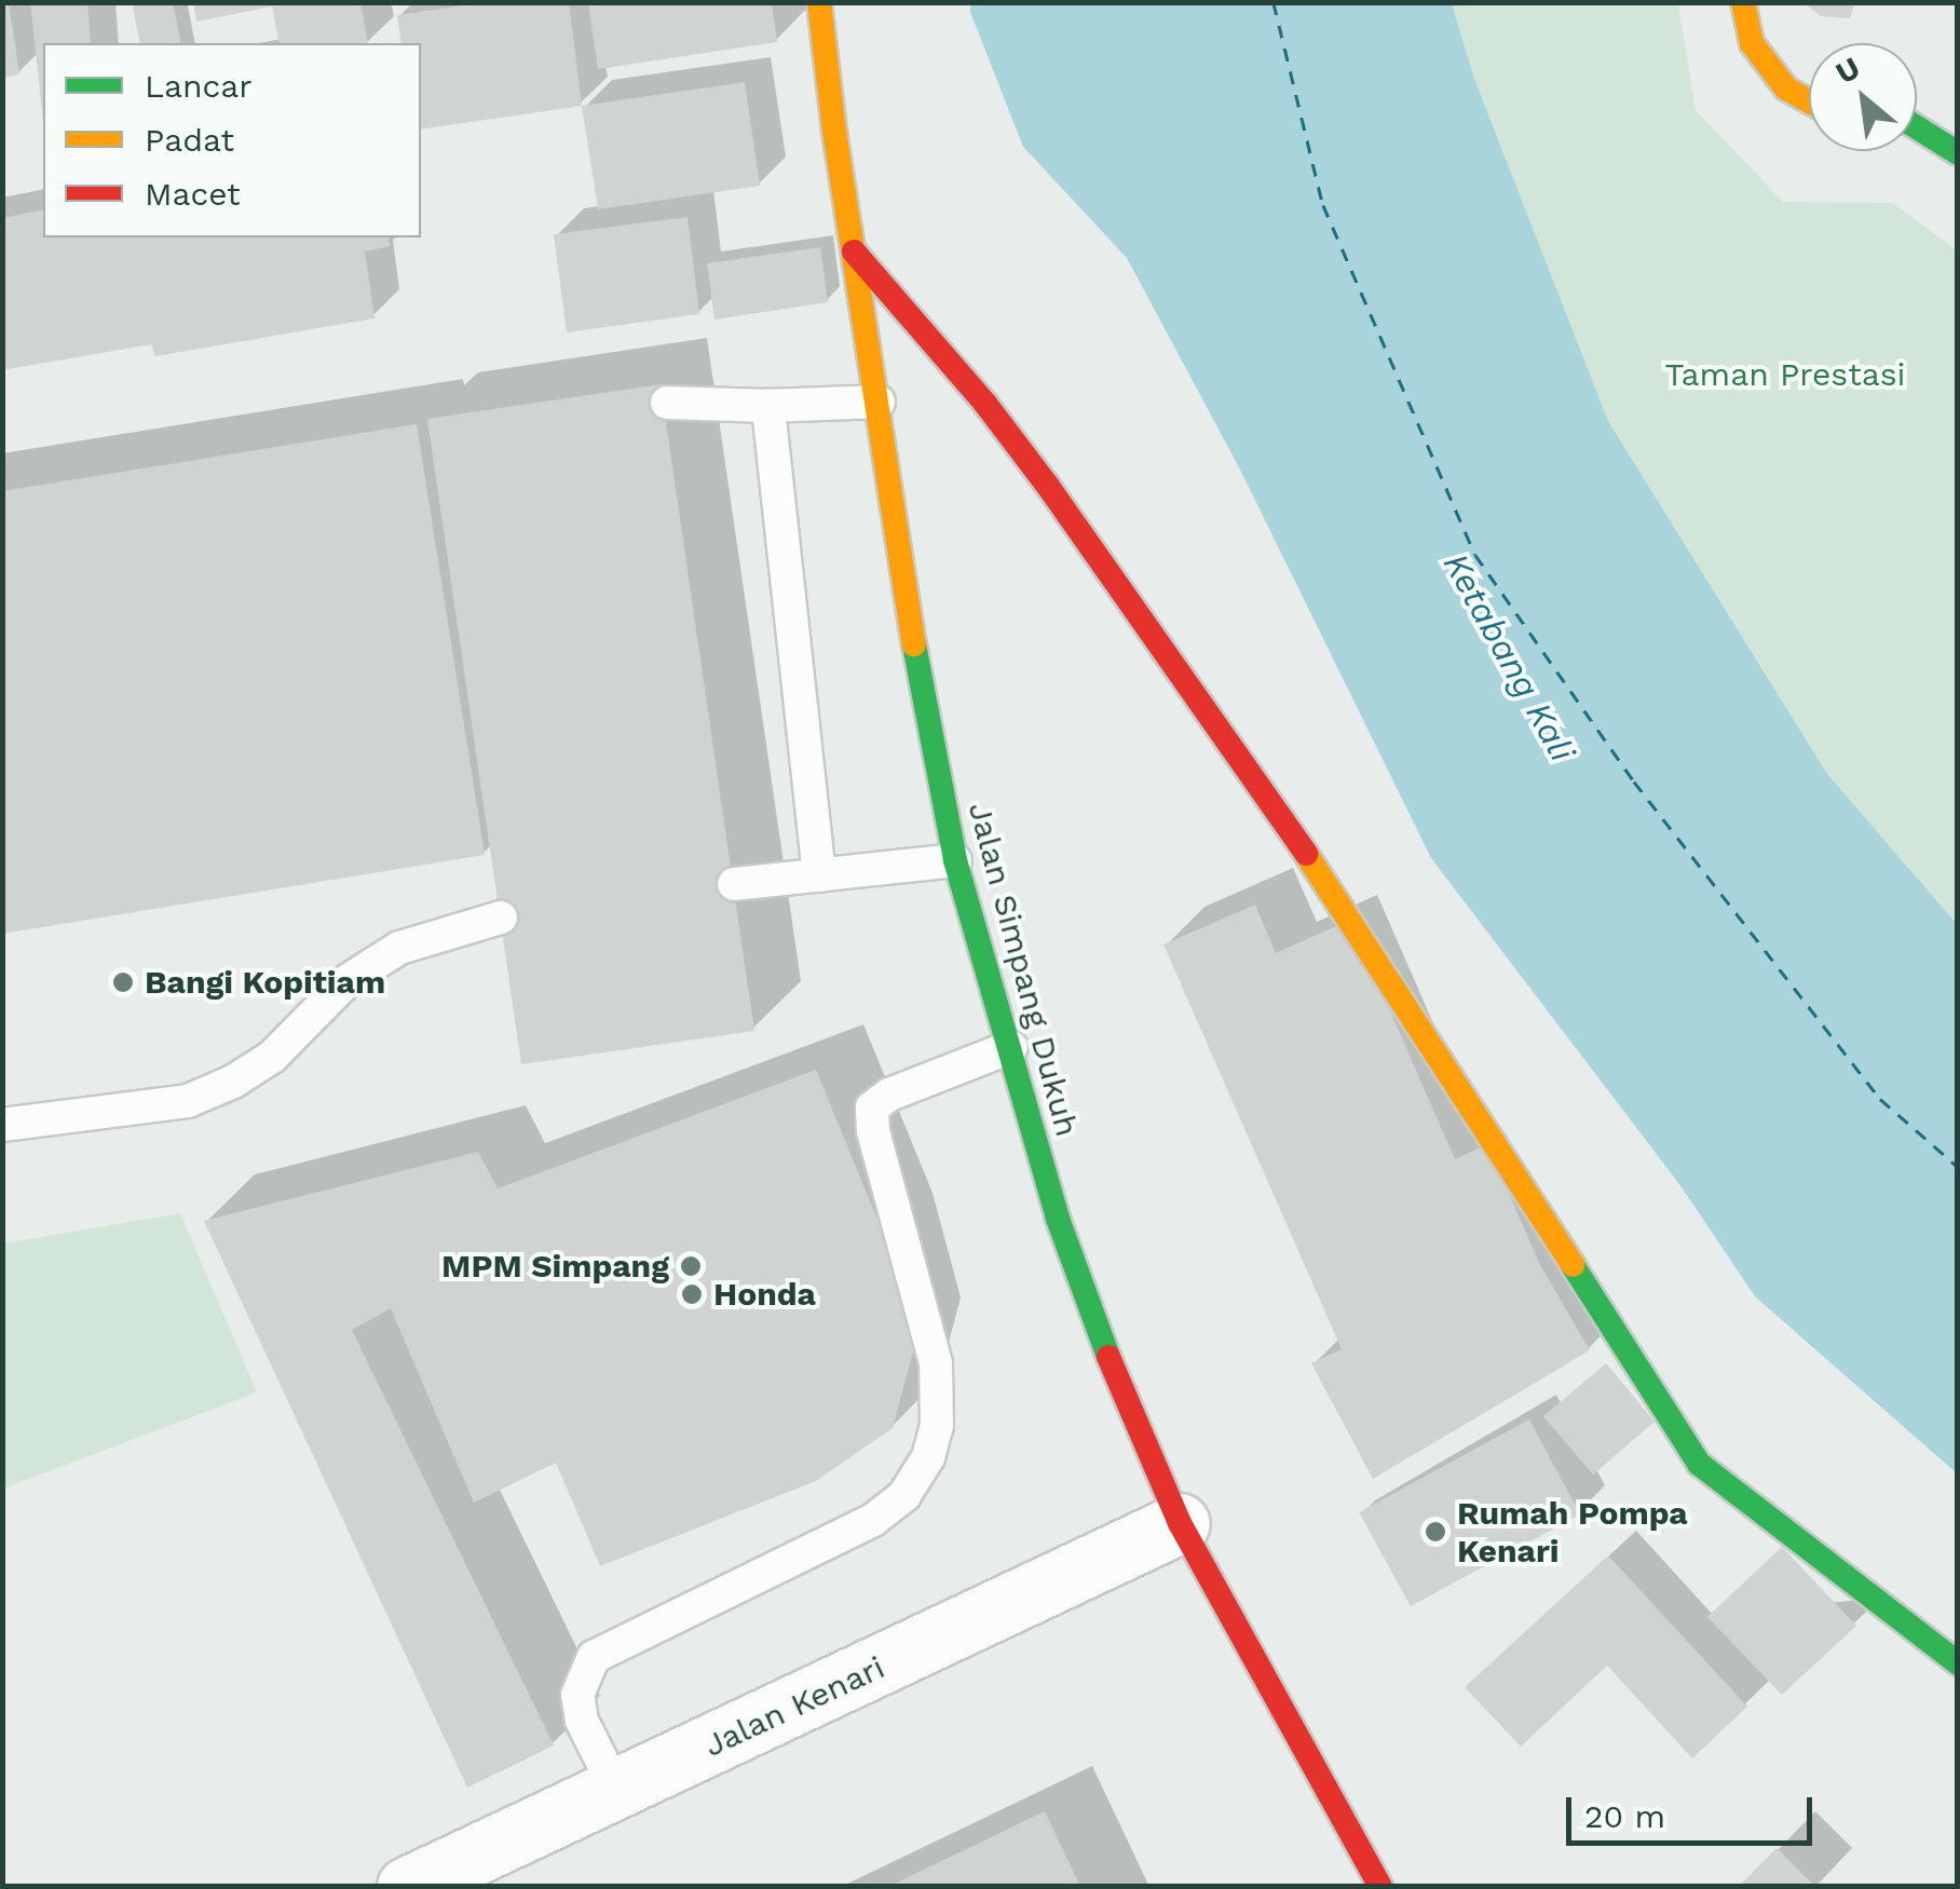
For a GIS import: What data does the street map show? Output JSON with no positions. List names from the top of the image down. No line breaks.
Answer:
{"streets":{"street":["Jalan Simpang Dukuh","Jalan Kenari"]},"crossings":[["Jalan Simpang Dukuh","Jalan Kenari"]],"water":["Ketabang Kali"],"parks":["Taman Prestasi"],"places":["Bangi Kopitiam","MPM Simpang","Honda","Rumah Pompa Kenari"],"legend":["Lancar","Padat","Macet"],"scale_bar":"20 m","north":"top left"}
